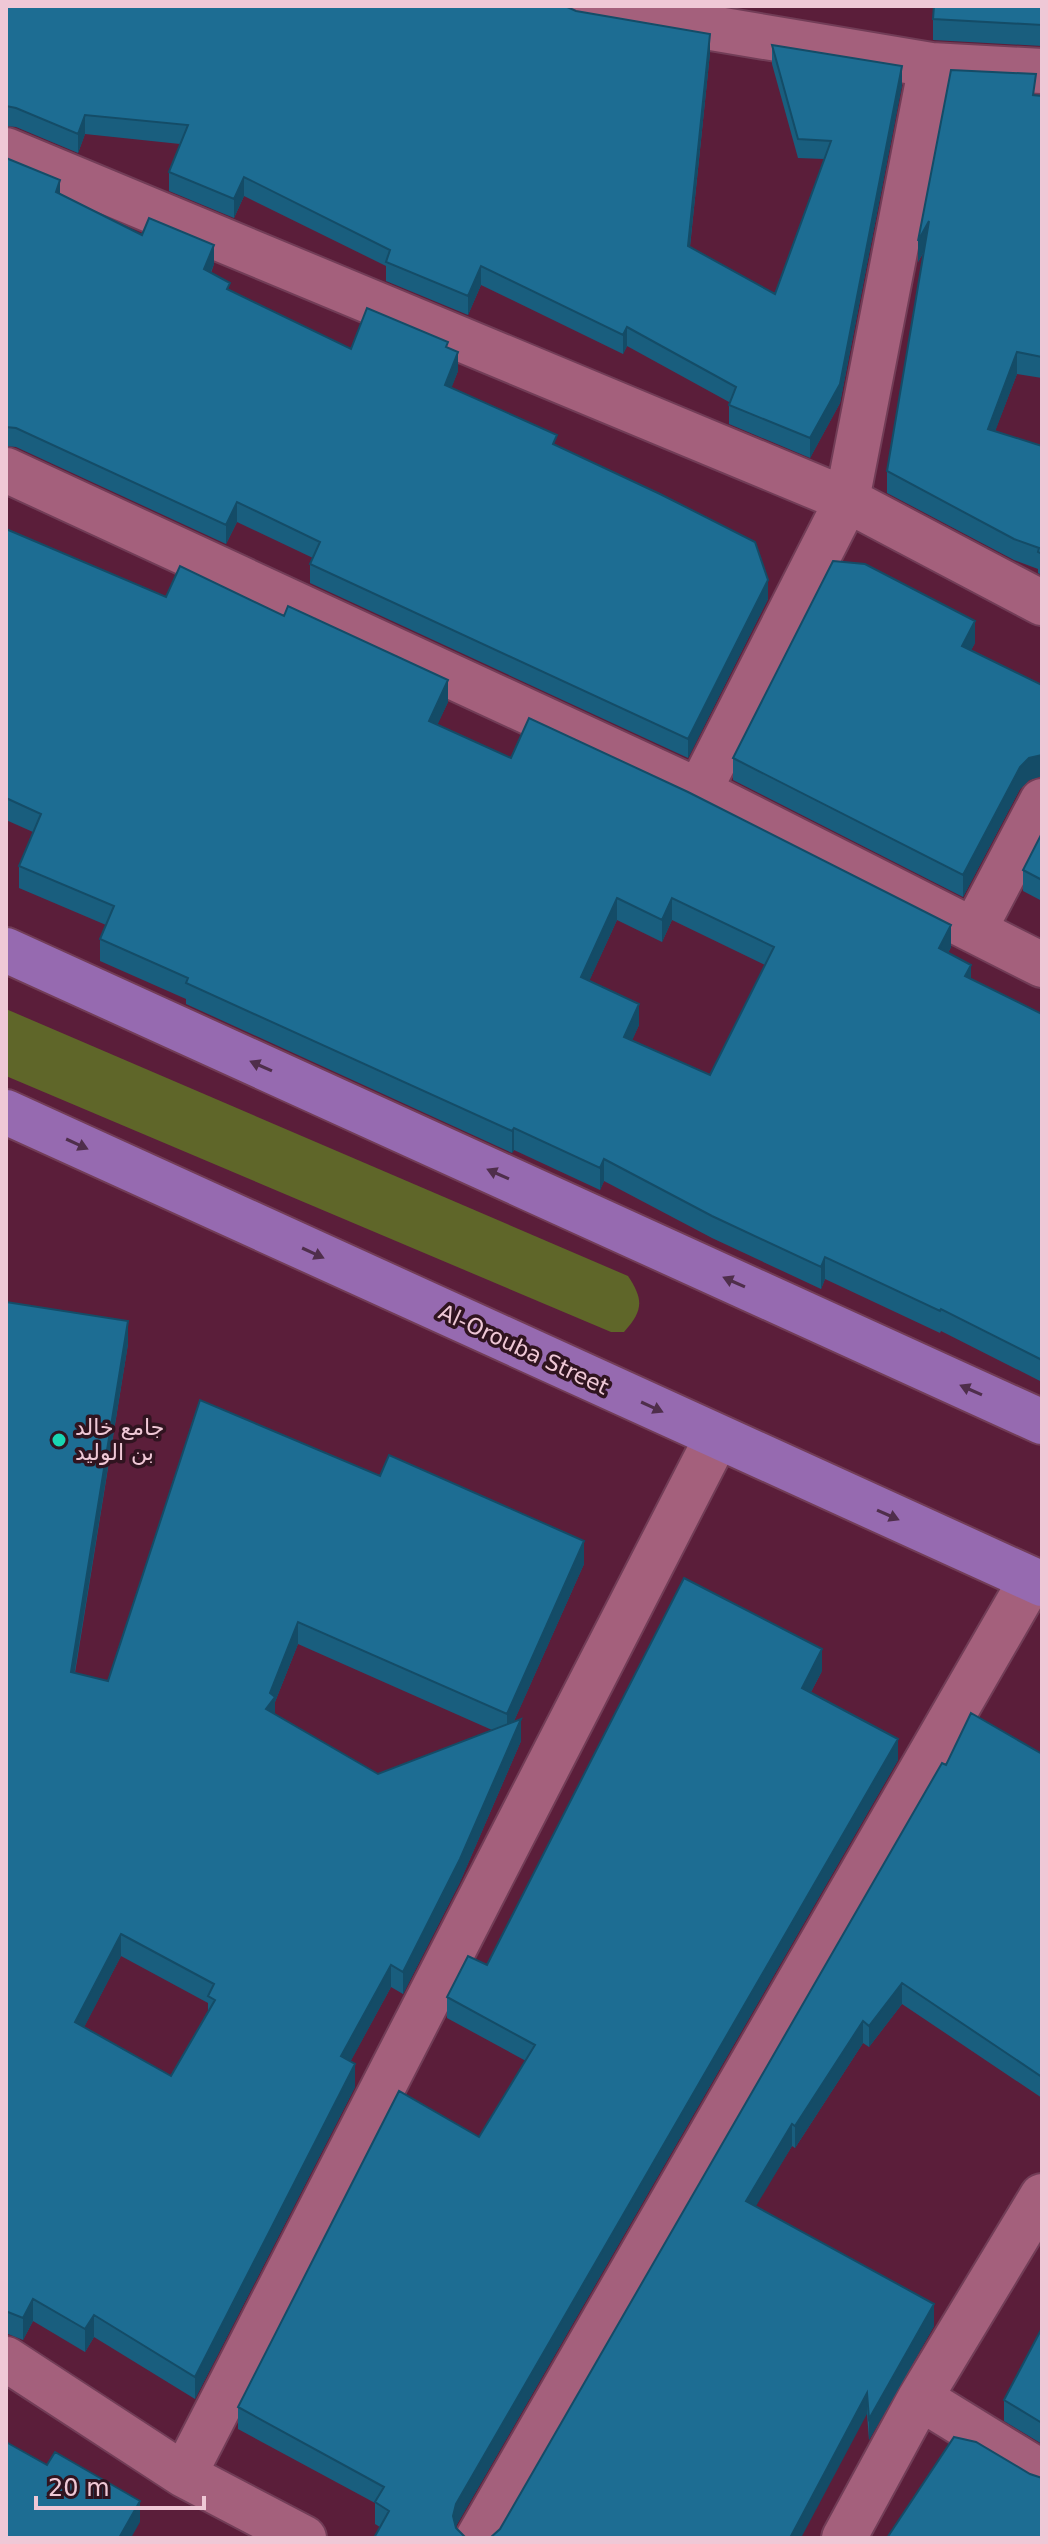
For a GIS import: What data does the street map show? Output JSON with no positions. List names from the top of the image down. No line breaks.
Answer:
{"streets":{"main road":["Al-Orouba Street"]},"places":["جامع خالد بن الوليد"],"scale_bar":"20 m"}
